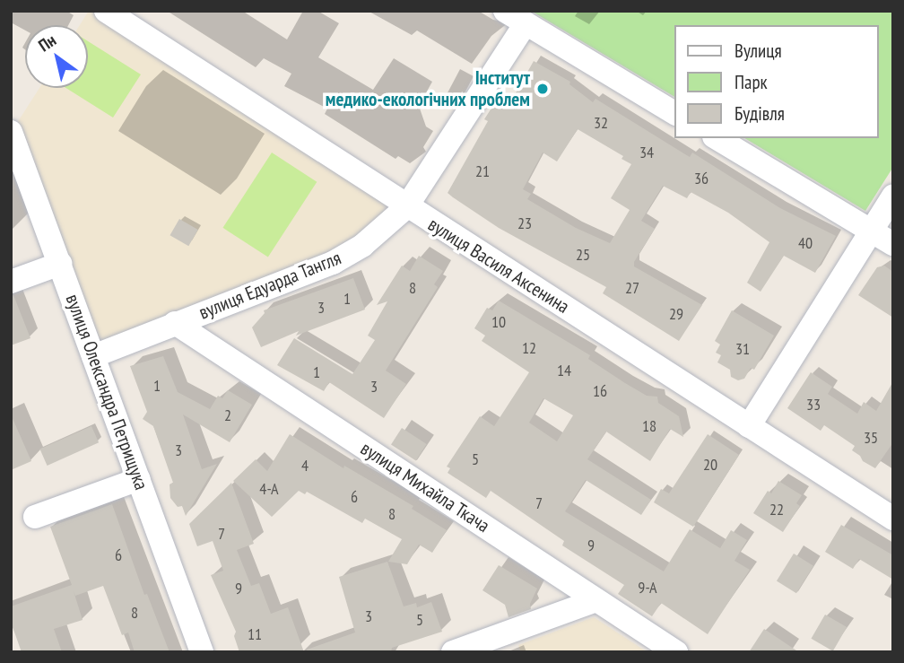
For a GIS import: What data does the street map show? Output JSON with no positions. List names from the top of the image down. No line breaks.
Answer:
{"streets":{"street":["вулиця Василя Аксенина","вулиця Едуарда Тангля","вулиця Олександра Петрищука","вулиця Михайла Ткача"]},"crossings":[["вулиця Василя Аксенина","вулиця Едуарда Тангля"],["вулиця Едуарда Тангля","вулиця Олександра Петрищука"],["вулиця Едуарда Тангля","вулиця Михайла Ткача"]],"places":["Інститут медико-екологічних проблем"],"house_numbers":["32","34","21","36","23","40","25","8","27","1","3","29","10","12","31","14","1","1","3","16","33","2","18","35","3","5","20","4","4-А","6","7","22","8","7","9","6","9-А","9","8","3","5","11"],"legend":["Вулиця","Парк","Будівля"],"north":"top left"}
